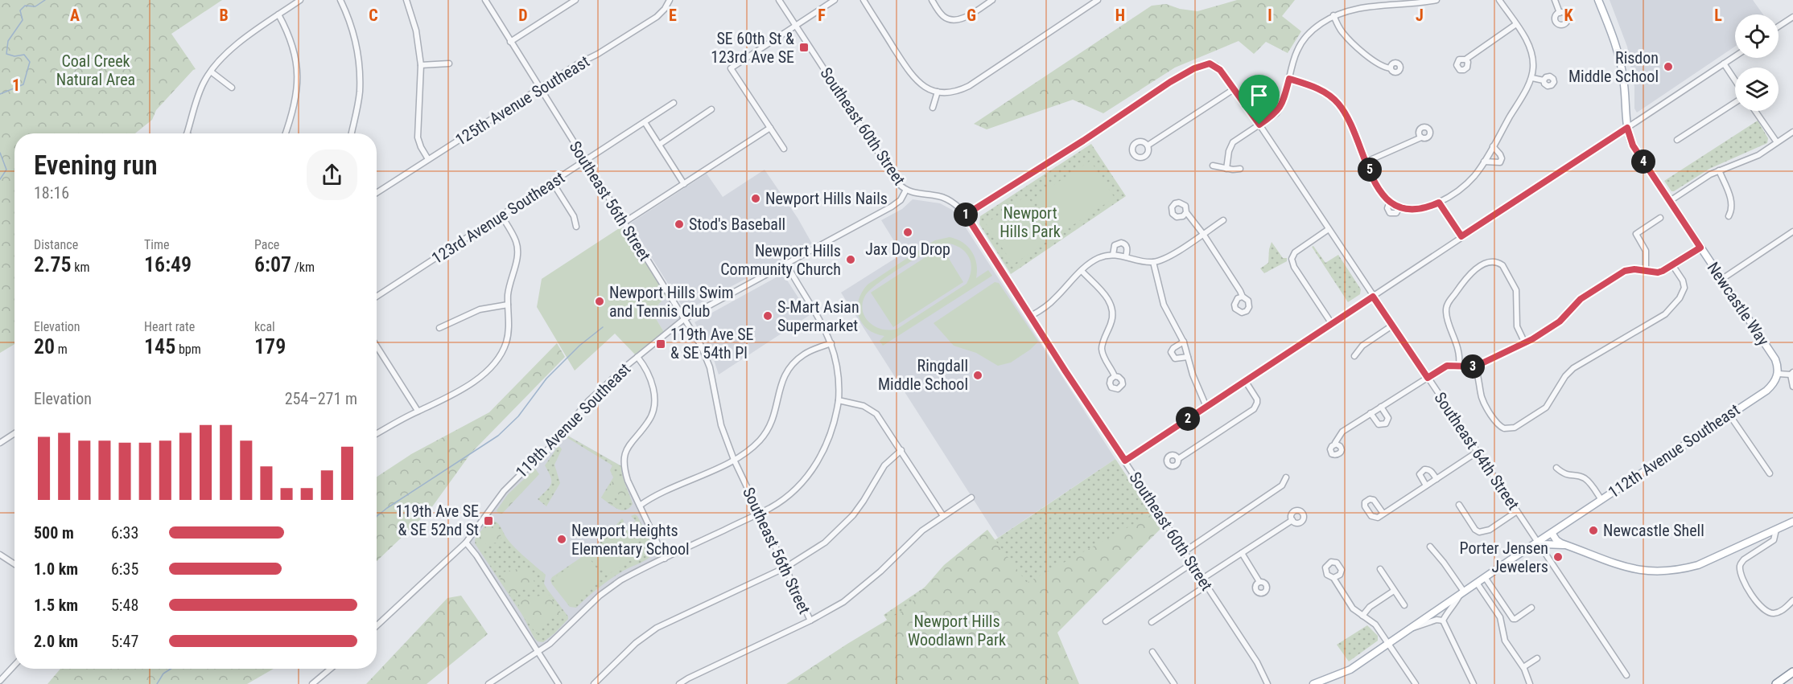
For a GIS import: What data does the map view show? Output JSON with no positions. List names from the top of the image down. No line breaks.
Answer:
{"streets":{"main road":["Newcastle Way","112th Avenue Southeast"],"street":["125th Avenue Southeast","Southeast 60th Street","Southeast 56th Street","123rd Avenue Southeast","119th Avenue Southeast","Southeast 64th Street"]},"crossings":[["125th Avenue Southeast","Southeast 56th Street"],["Southeast 60th Street","119th Avenue Southeast"],["Southeast 60th Street","Southeast 64th Street"],["Southeast 56th Street","123rd Avenue Southeast"],["Southeast 56th Street","119th Avenue Southeast"],["Newcastle Way","112th Avenue Southeast"],["Southeast 64th Street","112th Avenue Southeast"]],"parks":["Coal Creek Natural Area","Newport Hills Park","Newport Hills Woodlawn Park"],"places":{"transit":["SE 60th St & 123rd Ave SE","119th Ave SE & SE 54th Pl","119th Ave SE & SE 52nd St"],"other":["Risdon Middle School","Newport Hills Nails","Stod's Baseball","Jax Dog Drop","Newport Hills Community Church","Newport Hills Swim and Tennis Club","S-Mart Asian Supermarket","Ringdall Middle School","Newcastle Shell","Newport Heights Elementary School","Porter Jensen Jewelers"]},"page":{"heading":["Evening run","18:16"],"pins":["4","5","1","3","2"],"stats":[["Distance","2.75 km"],["Time","16:49"],["Pace","6:07 /km"],["Elevation","20 m"],["Heart rate","145 bpm"],["kcal","179"]],"chart":["Elevation","254–271 m"],"list":[{"name":"500 m","note":"6:33"},{"name":"1.0 km","note":"6:35"},{"name":"1.5 km","note":"5:48"},{"name":"2.0 km","note":"5:47"}]},"grid":{"columns":["A","B","C","D","E","F","G","H","I","J","K","L"],"rows":["1"]}}
